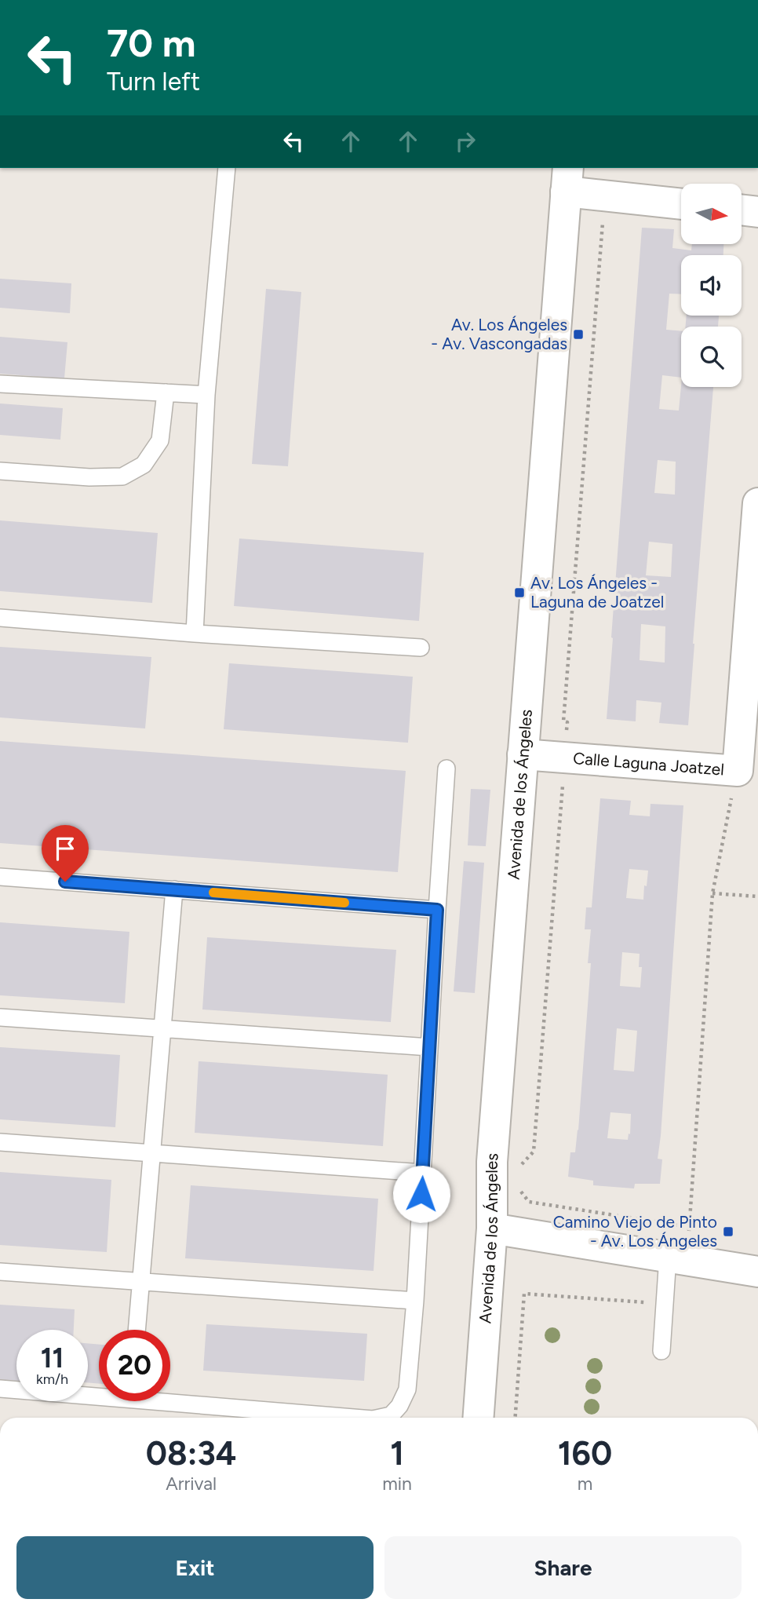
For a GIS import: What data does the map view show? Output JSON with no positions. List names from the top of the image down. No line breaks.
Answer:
{"streets":{"street":["Calle Laguna Joatzel","Avenida de los Ángeles"]},"crossings":[["Calle Laguna Joatzel","Avenida de los Ángeles"]],"places":{"transit":["Av. Los Ángeles - Av. Vascongadas","Av. Los Ángeles - Laguna de Joatzel","Camino Viejo de Pinto - Av. Los Ángeles"]},"north":"right","page":{"turn":["70 m","Turn left"],"speed":"11 km/h","limit":"20","eta":["08:34","Arrival","1","min","160","m"],"buttons":["Exit","Share"]}}
